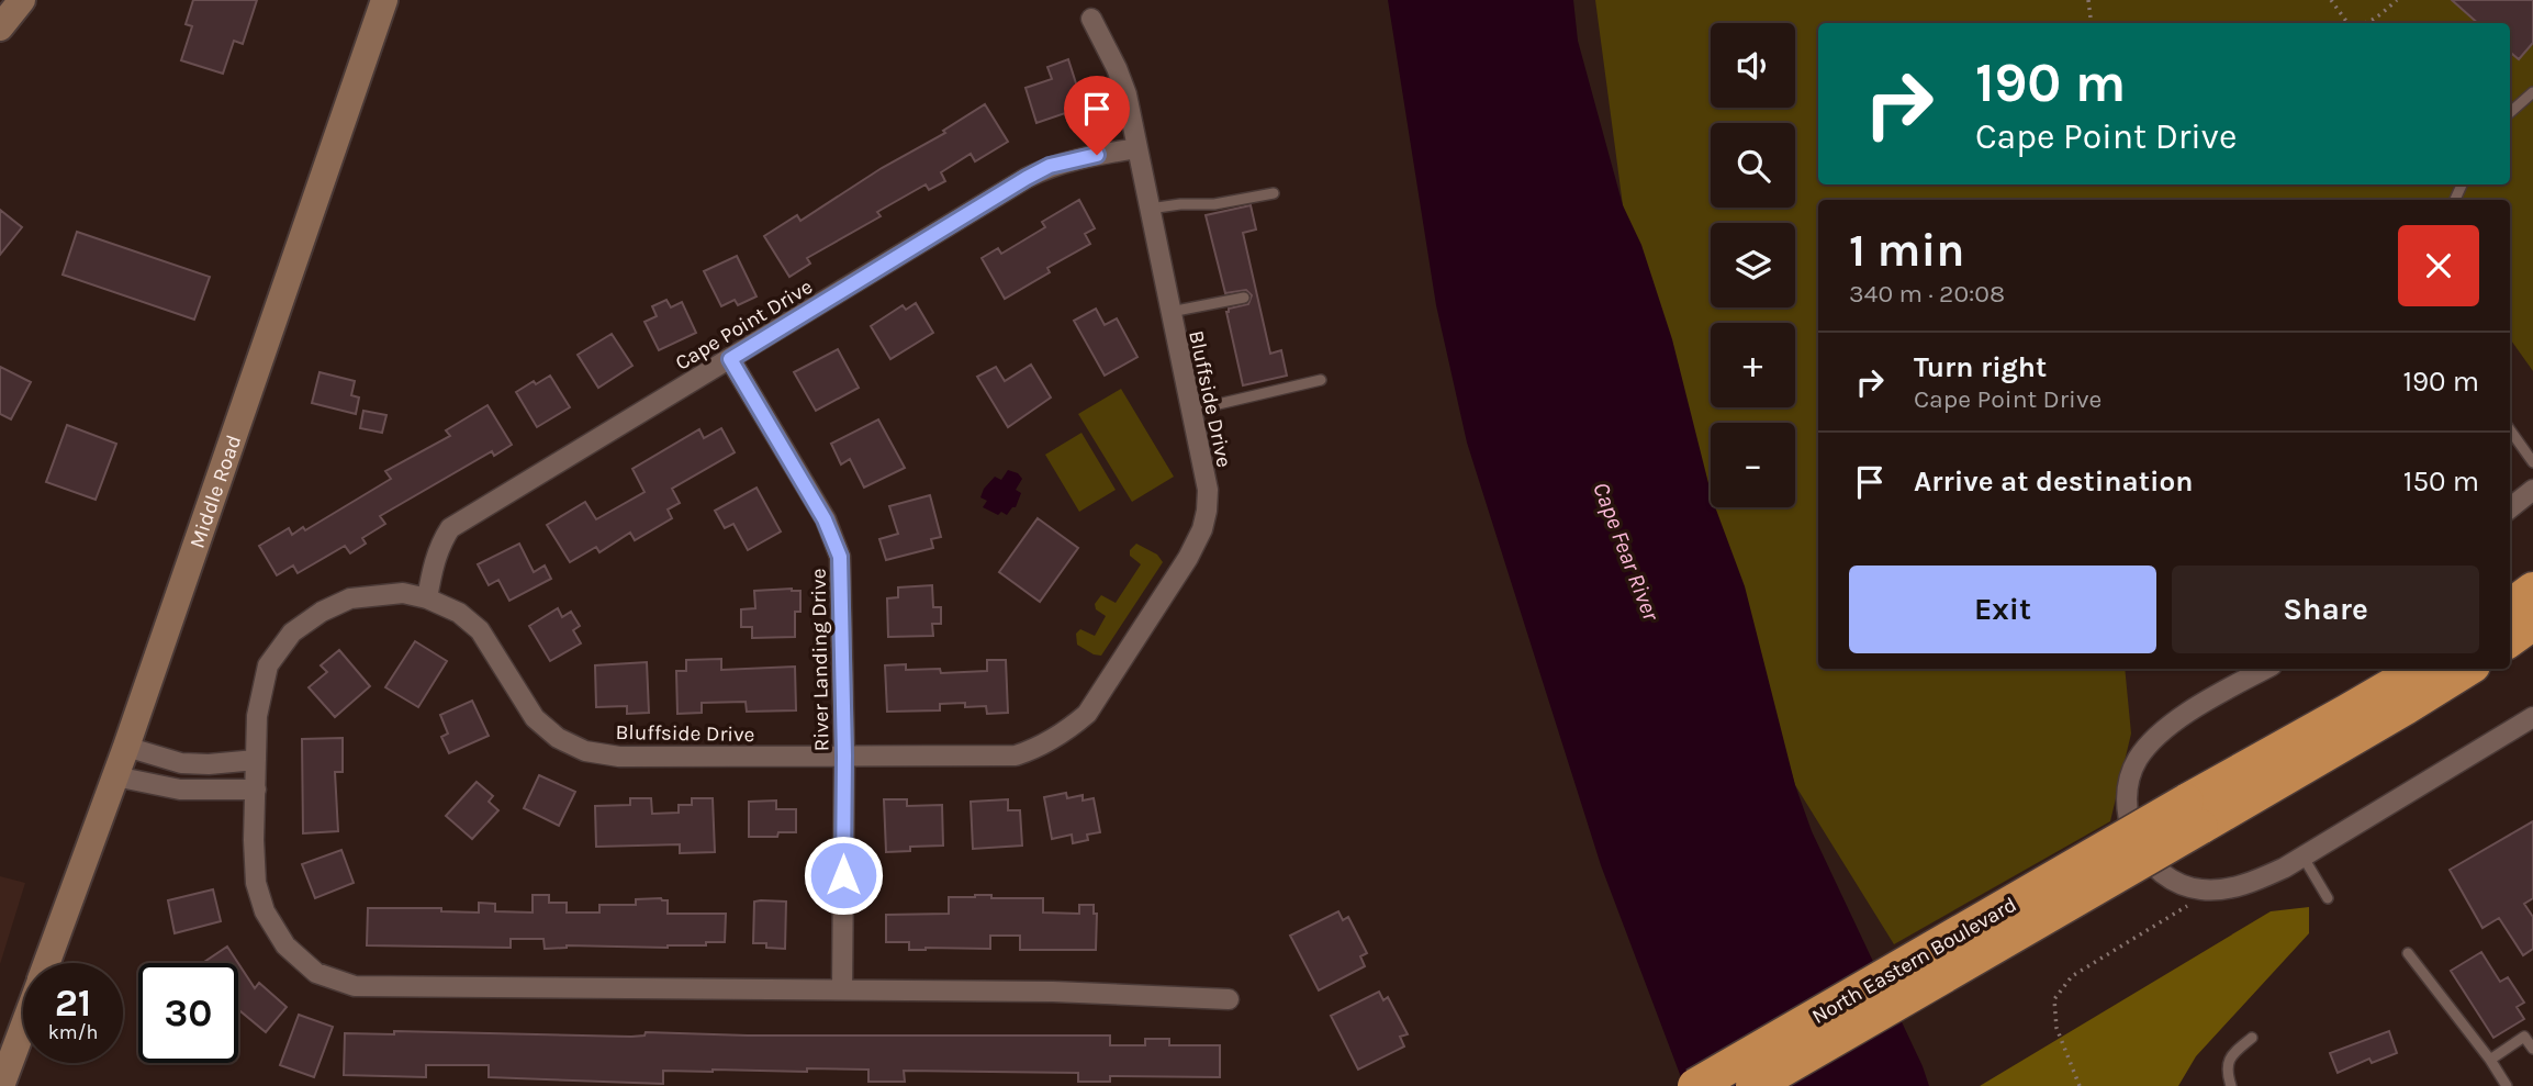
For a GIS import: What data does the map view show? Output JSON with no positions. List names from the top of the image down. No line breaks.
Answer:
{"streets":{"highway":["North Eastern Boulevard"],"main road":["Middle Road"],"street":["Cape Point Drive","Bluffside Drive","River Landing Drive"]},"crossings":[["Cape Point Drive","Bluffside Drive"],["Cape Point Drive","River Landing Drive"],["Bluffside Drive","River Landing Drive"]],"water":["Cape Fear River"],"page":{"map_buttons":["+","−"],"turn":["190 m","Cape Point Drive"],"heading":["1 min","340 m · 20:08"],"list":[{"name":"Turn right","note":"Cape Point Drive","value":"190 m"},{"name":"Arrive at destination","value":"150 m"}],"buttons":["Exit","Share"],"speed":"21 km/h","limit":"30"}}
